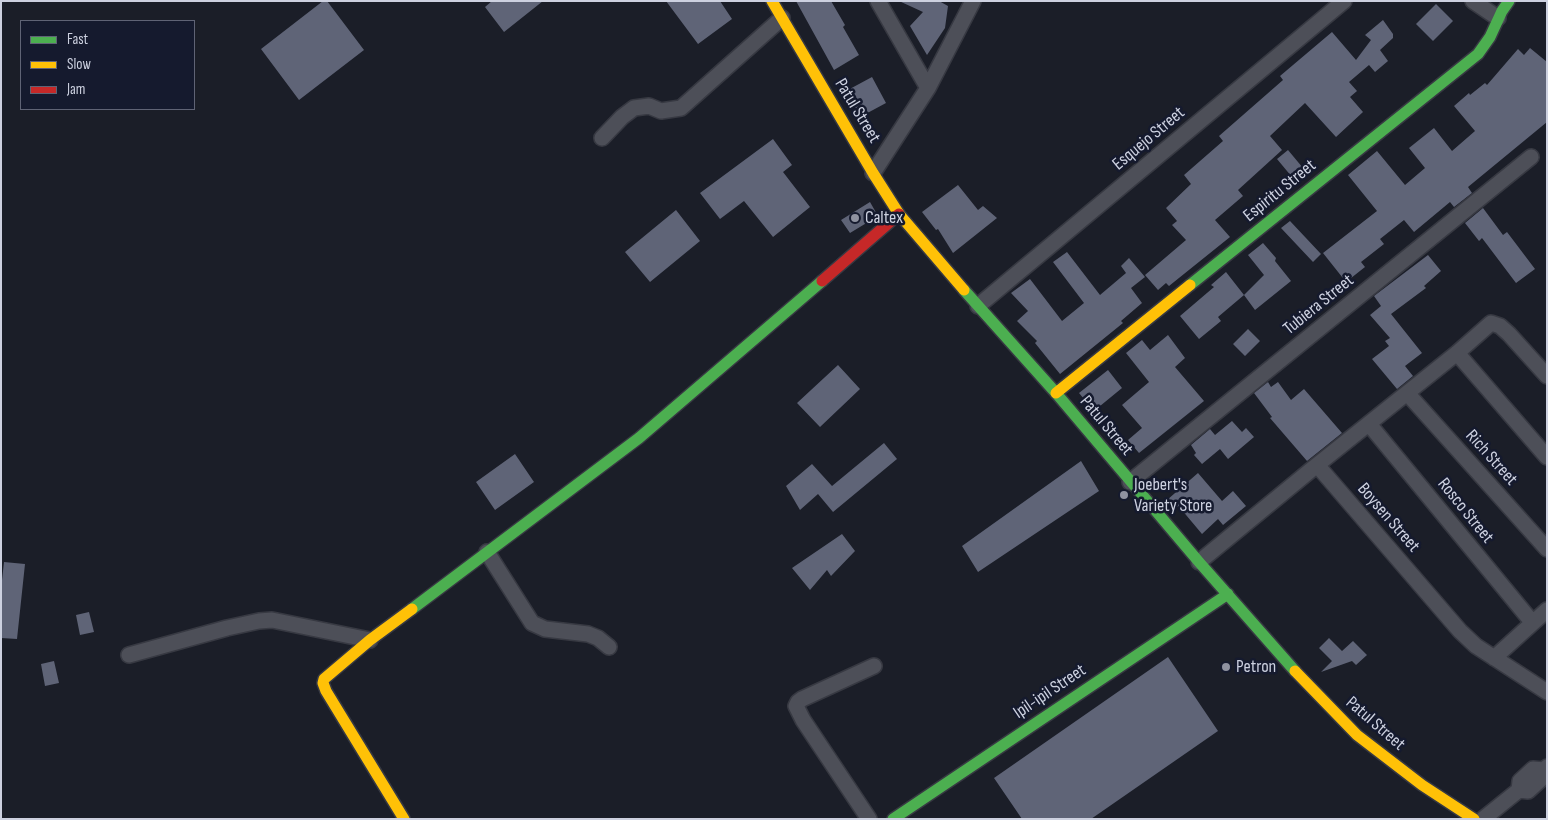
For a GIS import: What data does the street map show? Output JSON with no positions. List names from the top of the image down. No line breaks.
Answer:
{"streets":{"street":["Patul Street","Esquejo Street","Espiritu Street","Tubiera Street","Rich Street","Rosco Street","Boysen Street","Ipil-ipil Street"]},"crossings":[["Patul Street","Esquejo Street"],["Patul Street","Espiritu Street"],["Patul Street","Tubiera Street"],["Patul Street","Ipil-ipil Street"]],"places":["Caltex","Joebert's Variety Store","Petron"],"legend":["Fast","Slow","Jam"]}
